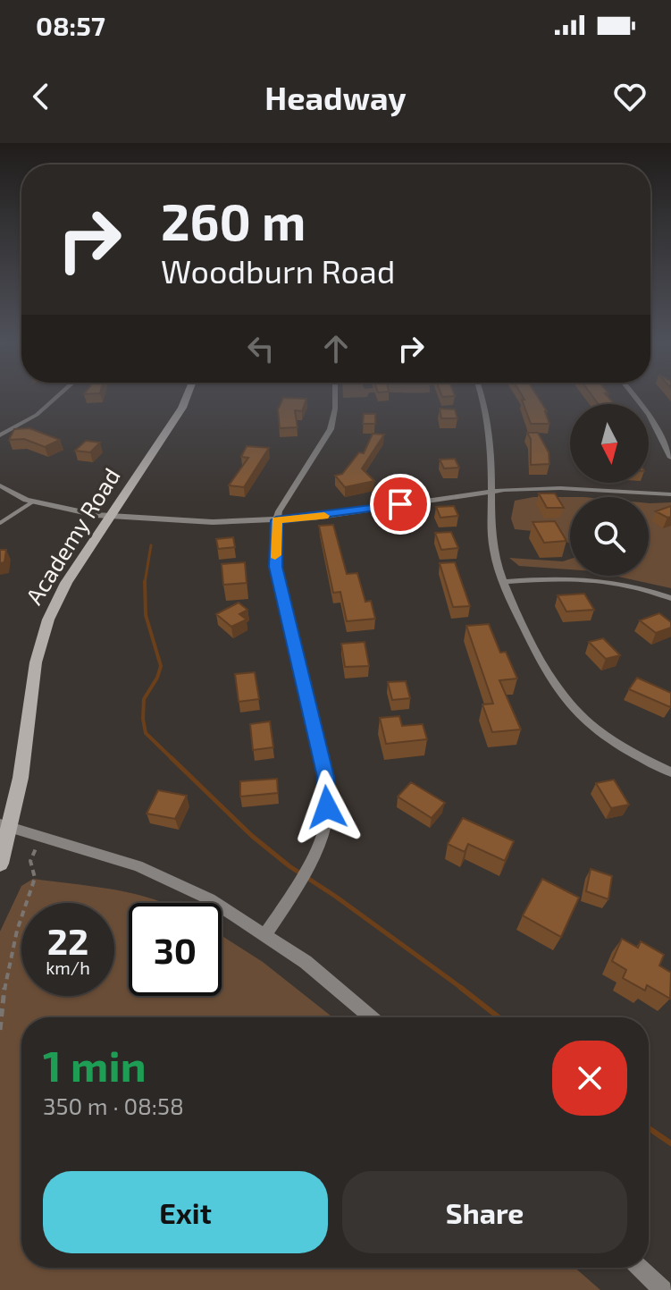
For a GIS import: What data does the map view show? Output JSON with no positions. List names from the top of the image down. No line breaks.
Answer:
{"streets":{"main road":["Academy Road"]},"north":"bottom","page":{"status":"08:57","header":"Headway","turn":["260 m","Woodburn Road"],"speed":"22 km/h","limit":"30","heading":["1 min","350 m · 08:58"],"buttons":["Exit","Share"]}}
